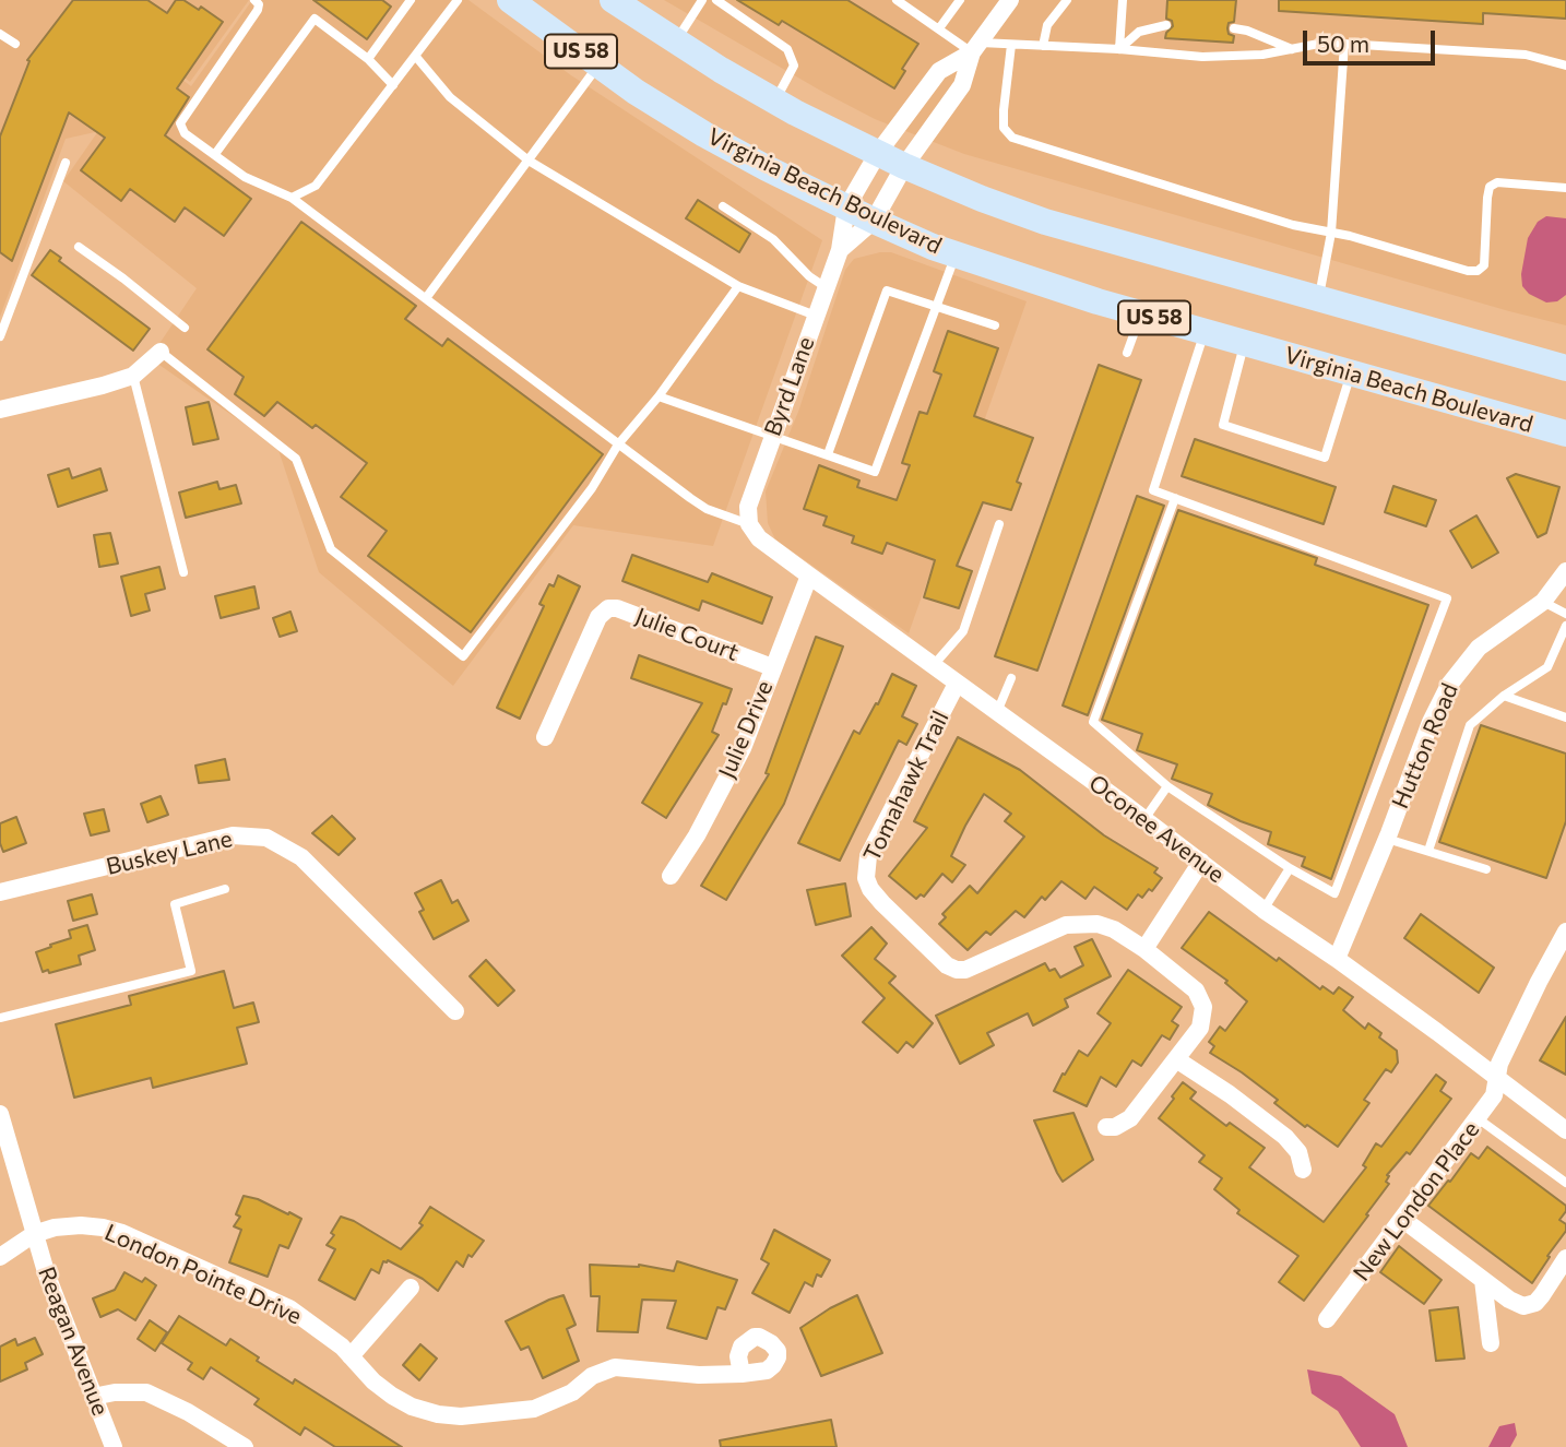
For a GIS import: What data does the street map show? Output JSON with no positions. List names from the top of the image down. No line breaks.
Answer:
{"streets":{"main road":["US 58","Virginia Beach Boulevard"],"street":["Byrd Lane","Julie Court","Julie Drive","Hutton Road","Tomahawk Trail","Oconee Avenue","Buskey Lane","New London Place","London Pointe Drive","Reagan Avenue"]},"crossings":[["US 58","Byrd Lane"],["Virginia Beach Boulevard","Byrd Lane"],["Byrd Lane","Oconee Avenue"],["Julie Court","Julie Drive"],["Julie Drive","Oconee Avenue"],["Hutton Road","Oconee Avenue"],["Tomahawk Trail","Oconee Avenue"],["Oconee Avenue","New London Place"],["London Pointe Drive","Reagan Avenue"]],"scale_bar":"50 m"}
